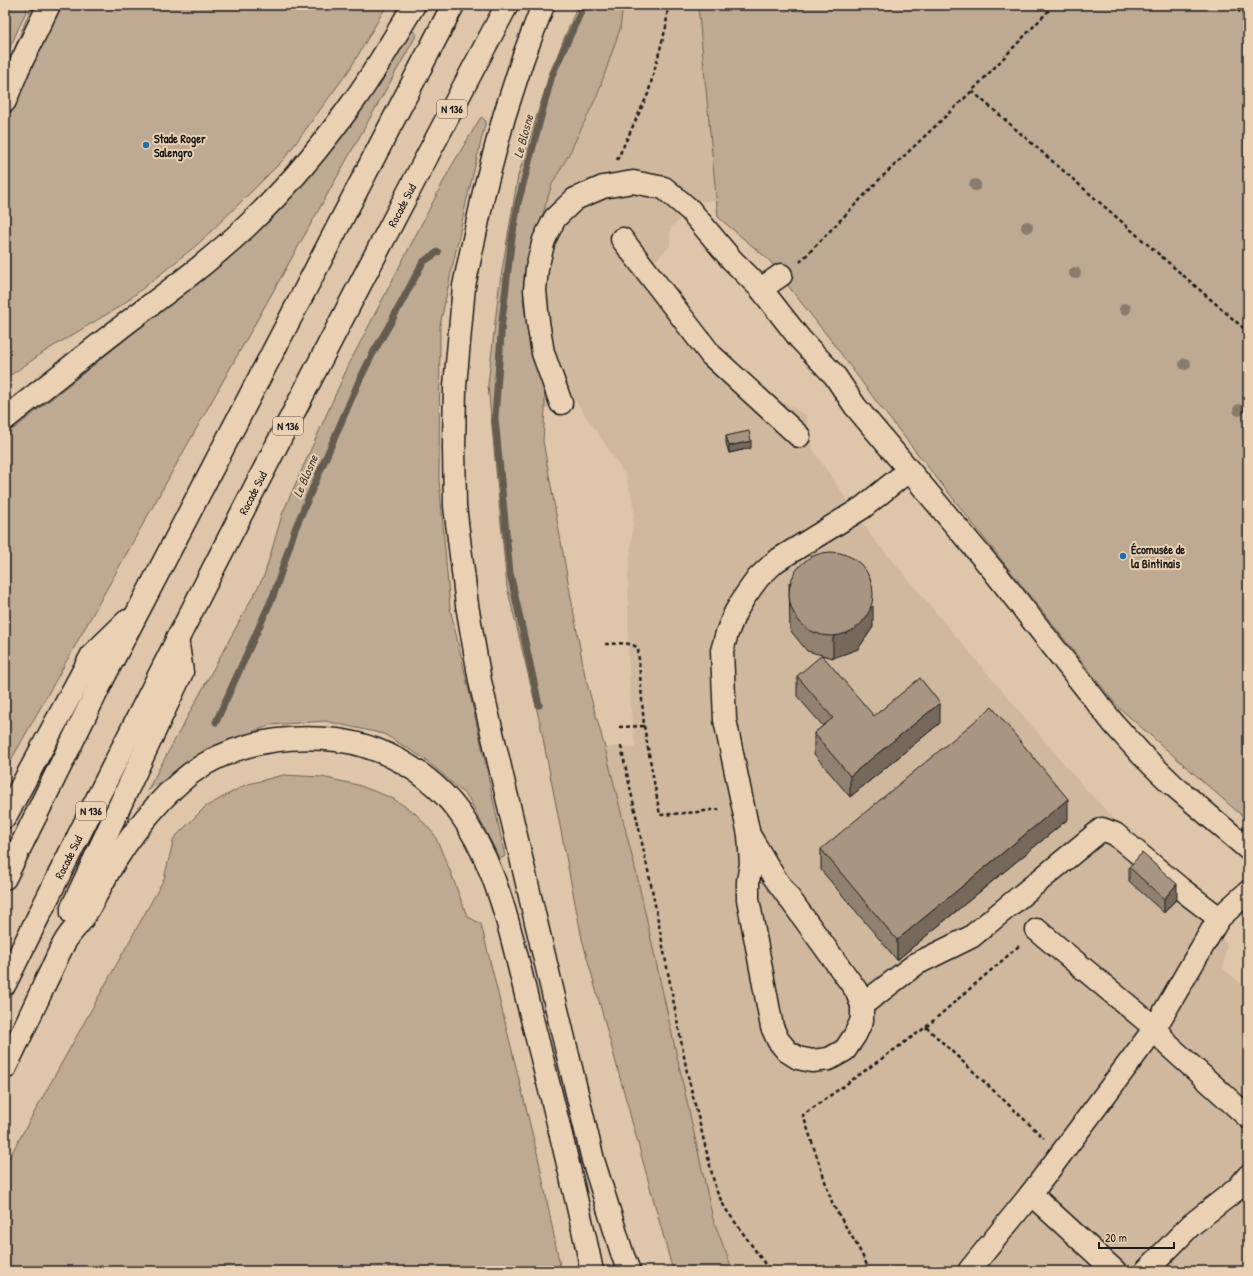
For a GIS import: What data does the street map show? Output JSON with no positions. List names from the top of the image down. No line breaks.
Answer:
{"streets":{"main road":["N 136","Rocade Sud"]},"water":["Le Blosne"],"places":["Stade Roger Salengro","Écomusée de la Bintinais"],"scale_bar":"20 m"}
